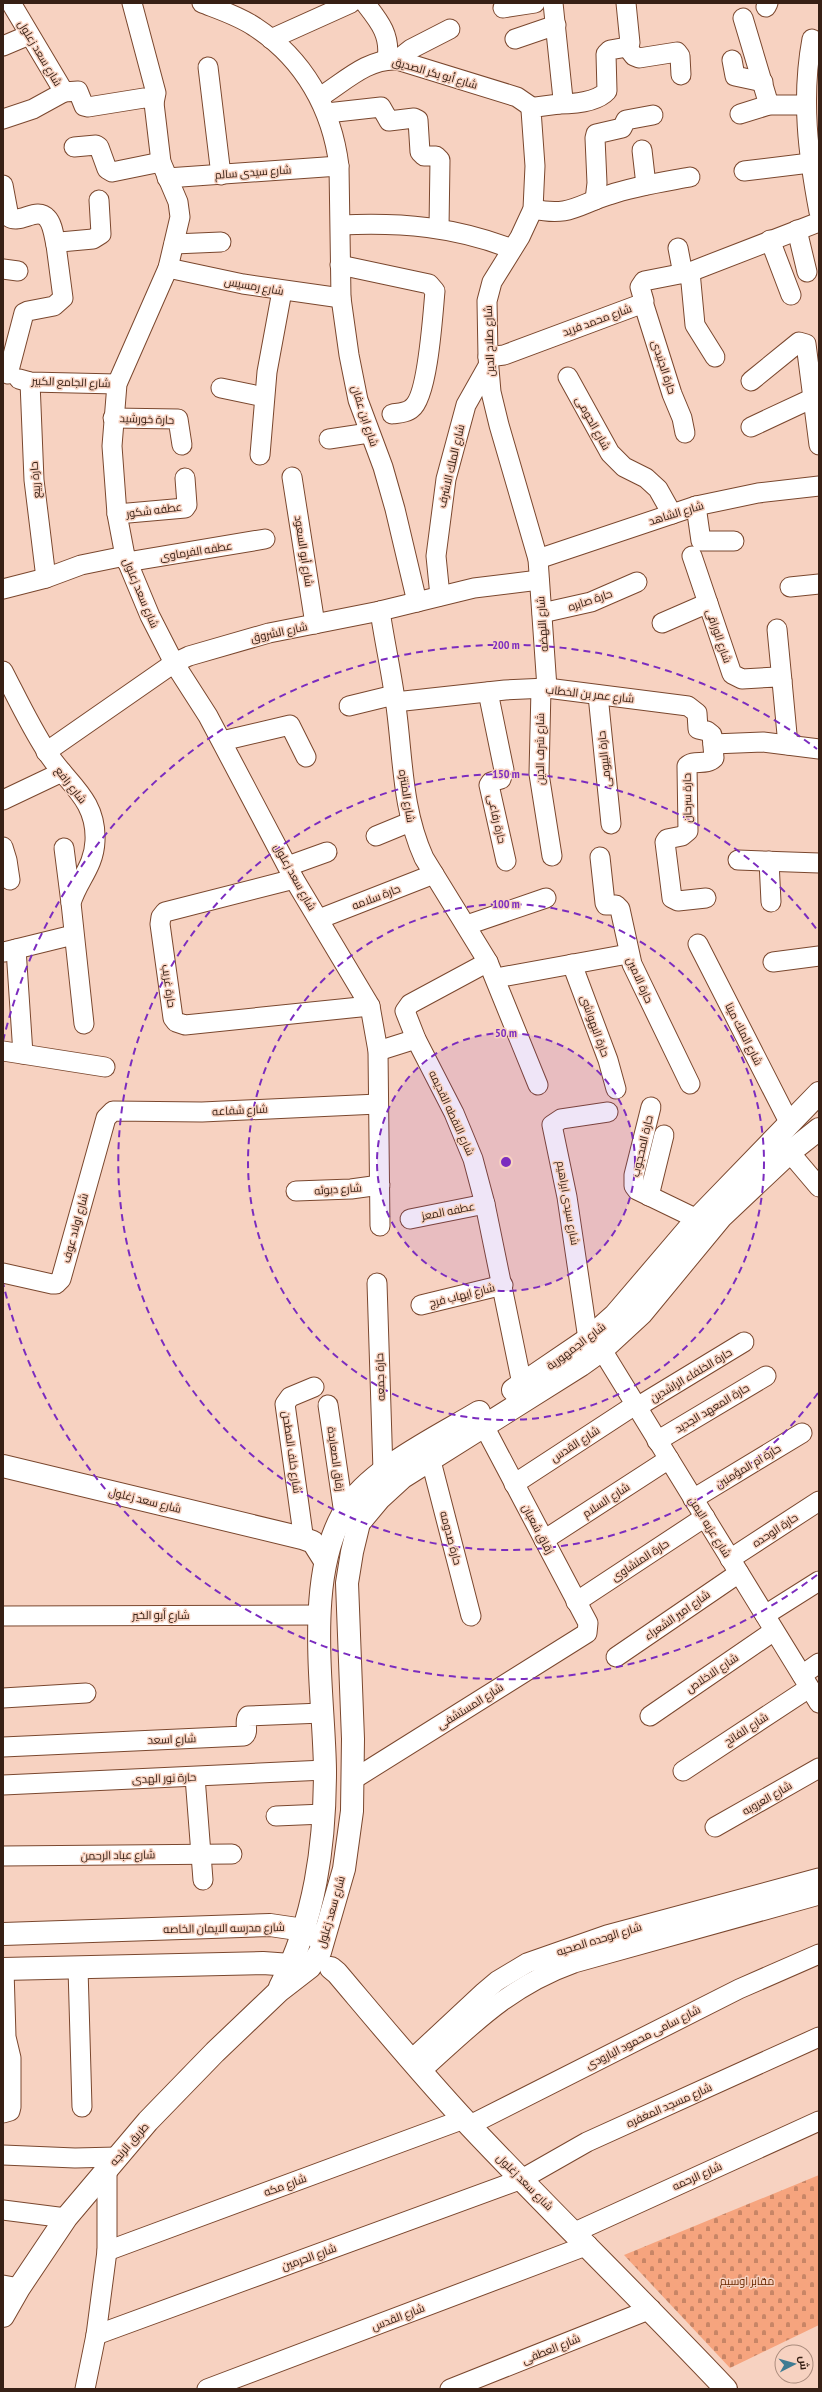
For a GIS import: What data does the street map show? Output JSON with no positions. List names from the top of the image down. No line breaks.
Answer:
{"streets":{"street":["شارع سعد زعلول","شارع أبو بكر الصديق","شارع سيدى سالم","شارع رمسيس","شارع محمد فريد","شارع صلاح الدين","حارة الجنيدى","شارع الجامع الكبير","شارع ابن عفان","حارة خورشيد","شارع الحومى","شارع الملك الاشرف","حارة ربيع","عطفه شكور","شارع الشاهد","عطفه الفرماوى","شارع أبو السعود","حارة صابره","شارع النهضه","شارع الشروق","شارع الوراقى","شارع عمر بن الخطاب","شارع شرف الدين","حارة البيومى","شارع رافع","شارع المنتزه","حارة سرحان","حارة رفاعى","حارة سلامه","حارة الامين","حارة غريب","حارة البهواشى","شارع الملك مينا","شارع شفاعه","شارع النقطه القديمه","حارة المحجوب","شارع دبوئه","شارع سيدى ابراهيم","عطفه المعز","شارع اولاد عوف","شارع ايهاب فرج","شارع الجمهورية","حارة الخلفاء الراشدين","حارة جمعه","حارة المعهد الجديد","شارع القدس","شارع خلف المطحن","زقاق الصعايدة","حارة ام المؤمنين","شارع سعد زغلول","شارع السلام","شارع عزبه اليمن","زقاق شعبان","حارة الوحده","حارة صدومه","حارة المنشاوى","شارع أبو الخير","شارع امير الشعراء","شارع الاخلاص","شارع المستشفى","شارع الفاتح","شارع اسعد","حارة نور الهدى","شارع العروبه","شارع عباد الرحمن","شارع مدرسه الايمان الخاصه","شارع الوحده الصحيه","شارع سامى محمود البارودى","شارع مسجد المغفره","طريق الرنجه","شارع الرحمه","شارع مكه","شارع الحرمين","شارع العطفى"]},"crossings":[["شارع سعد زعلول","شارع سيدى سالم"],["شارع سعد زعلول","شارع رمسيس"],["شارع سعد زعلول","شارع الجامع الكبير"],["شارع سعد زعلول","حارة خورشيد"],["شارع سعد زعلول","عطفه شكور"],["شارع سعد زعلول","عطفه الفرماوى"],["شارع سعد زعلول","شارع الشروق"],["شارع سعد زعلول","حارة سلامه"],["شارع سعد زعلول","حارة غريب"],["شارع سعد زعلول","شارع شفاعه"],["شارع سعد زعلول","شارع دبوئه"],["شارع أبو بكر الصديق","شارع صلاح الدين"],["شارع أبو بكر الصديق","شارع ابن عفان"],["شارع سيدى سالم","شارع ابن عفان"],["شارع رمسيس","شارع ابن عفان"],["شارع محمد فريد","شارع صلاح الدين"],["شارع محمد فريد","حارة الجنيدى"],["شارع محمد فريد","شارع الملك الاشرف"],["شارع صلاح الدين","شارع الملك الاشرف"],["شارع صلاح الدين","شارع الشاهد"],["شارع صلاح الدين","شارع النهضه"],["شارع الجامع الكبير","حارة ربيع"],["شارع ابن عفان","شارع الشروق"],["شارع الحومى","شارع الشاهد"],["شارع الملك الاشرف","شارع الشروق"],["حارة ربيع","عطفه الفرماوى"],["شارع الشاهد","شارع النهضه"],["شارع أبو السعود","شارع الشروق"],["حارة صابره","شارع النهضه"],["شارع النهضه","شارع الشروق"],["شارع النهضه","شارع عمر بن الخطاب"],["شارع النهضه","شارع شرف الدين"],["شارع الشروق","شارع رافع"],["شارع الشروق","شارع المنتزه"],["شارع عمر بن الخطاب","شارع شرف الدين"],["شارع عمر بن الخطاب","حارة البيومى"],["شارع عمر بن الخطاب","شارع المنتزه"],["شارع عمر بن الخطاب","حارة سرحان"],["شارع عمر بن الخطاب","حارة رفاعى"],["شارع المنتزه","حارة سلامه"],["شارع المنتزه","شارع النقطه القديمه"],["شارع الملك مينا","شارع الجمهورية"],["شارع شفاعه","شارع اولاد عوف"],["شارع النقطه القديمه","عطفه المعز"],["شارع النقطه القديمه","شارع ايهاب فرج"],["شارع النقطه القديمه","شارع الجمهورية"],["حارة المحجوب","شارع الجمهورية"],["شارع سيدى ابراهيم","شارع الجمهورية"],["شارع سيدى ابراهيم","شارع عزبه اليمن"],["شارع الجمهورية","حارة جمعه"],["شارع الجمهورية","زقاق الصعايدة"],["شارع الجمهورية","شارع سعد زغلول"],["شارع الجمهورية","شارع عزبه اليمن"],["شارع الجمهورية","زقاق شعبان"],["شارع الجمهورية","حارة صدومه"],["حارة الخلفاء الراشدين","شارع القدس"],["حارة الخلفاء الراشدين","شارع عزبه اليمن"],["حارة المعهد الجديد","شارع عزبه اليمن"],["شارع القدس","شارع سعد زغلول"],["شارع القدس","شارع عزبه اليمن"],["شارع القدس","زقاق شعبان"],["شارع القدس","شارع الرحمه"],["شارع خلف المطحن","شارع سعد زغلول"],["زقاق الصعايدة","شارع سعد زغلول"],["حارة ام المؤمنين","شارع عزبه اليمن"],["شارع سعد زغلول","شارع أبو الخير"],["شارع سعد زغلول","شارع المستشفى"],["شارع سعد زغلول","شارع اسعد"],["شارع سعد زغلول","حارة نور الهدى"],["شارع سعد زغلول","شارع مدرسه الايمان الخاصه"],["شارع سعد زغلول","شارع الوحده الصحيه"],["شارع سعد زغلول","شارع سامى محمود البارودى"],["شارع سعد زغلول","شارع مسجد المغفره"],["شارع سعد زغلول","طريق الرنجه"],["شارع سعد زغلول","شارع الرحمه"],["شارع سعد زغلول","شارع مكه"],["شارع سعد زغلول","شارع الحرمين"],["شارع سعد زغلول","شارع العطفى"],["شارع السلام","شارع عزبه اليمن"],["شارع السلام","زقاق شعبان"],["شارع عزبه اليمن","حارة الوحده"],["شارع عزبه اليمن","حارة المنشاوى"],["شارع عزبه اليمن","شارع امير الشعراء"],["شارع عزبه اليمن","شارع الاخلاص"],["شارع عزبه اليمن","شارع الفاتح"],["زقاق شعبان","حارة المنشاوى"],["زقاق شعبان","شارع المستشفى"],["حارة الوحده","شارع امير الشعراء"],["شارع سامى محمود البارودى","شارع مكه"],["شارع مسجد المغفره","شارع الحرمين"]],"parks":["مقابر اوسيم"],"north":"right","rings":["200 m","150 m","100 m","50 m"]}
